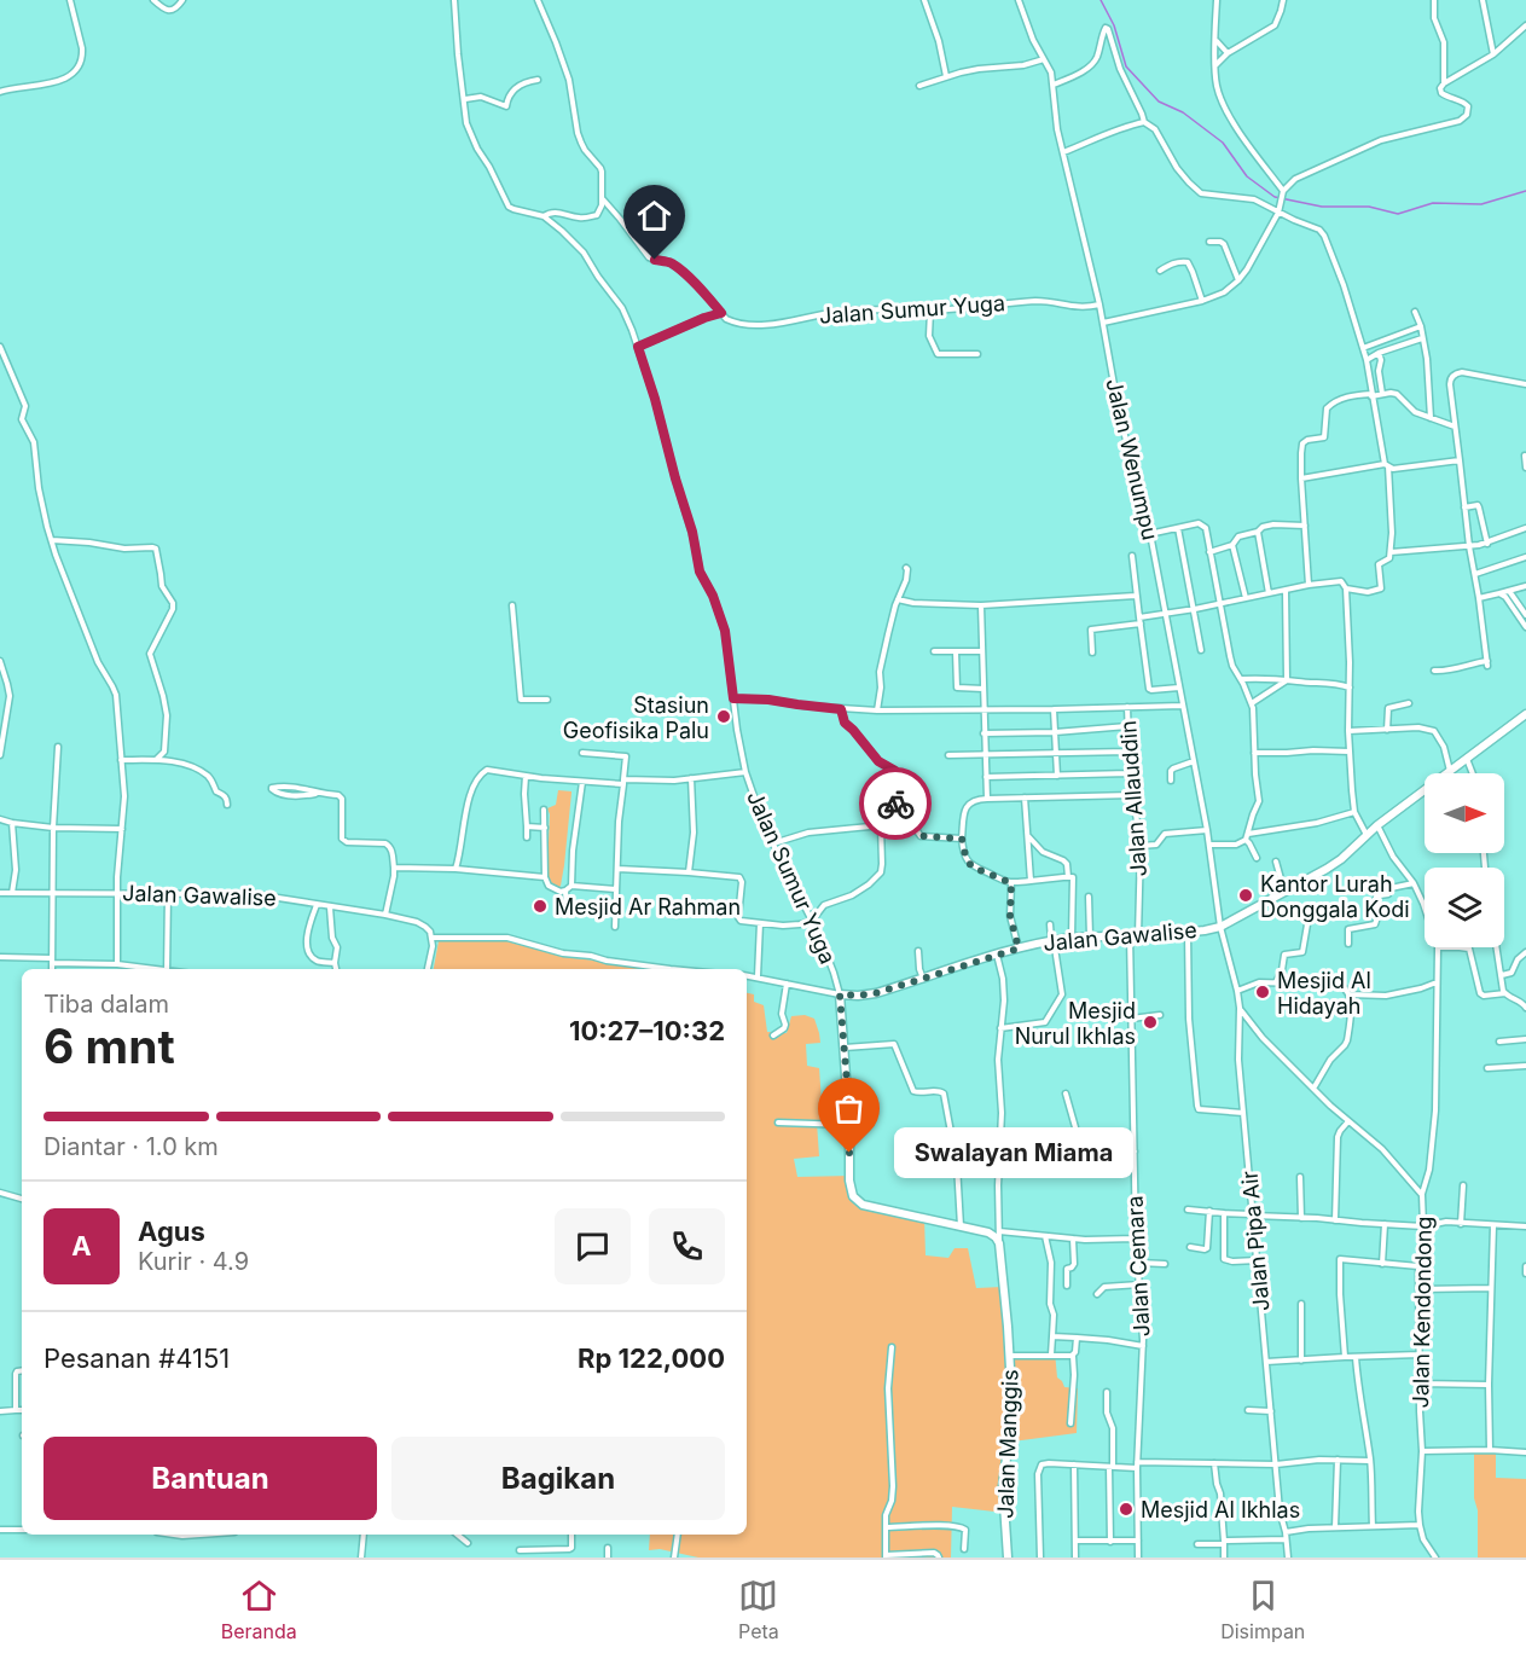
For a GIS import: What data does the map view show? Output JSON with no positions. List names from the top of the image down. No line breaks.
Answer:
{"streets":{"street":["Jalan Sumur Yuga","Jalan Wenumpu","Jalan Allauddin","Jalan Gawalise","Jalan Pipa Air","Jalan Cemara","Jalan Kendondong","Jalan Manggis"]},"crossings":[["Jalan Sumur Yuga","Jalan Wenumpu"],["Jalan Sumur Yuga","Jalan Gawalise"],["Jalan Wenumpu","Jalan Gawalise"],["Jalan Wenumpu","Jalan Pipa Air"],["Jalan Allauddin","Jalan Gawalise"],["Jalan Allauddin","Jalan Cemara"],["Jalan Gawalise","Jalan Pipa Air"],["Jalan Gawalise","Jalan Cemara"],["Jalan Gawalise","Jalan Manggis"],["Jalan Pipa Air","Jalan Kendondong"]],"places":["Stasiun Geofisika Palu","Kantor Lurah Donggala Kodi","Mesjid Ar Rahman","Mesjid Al Hidayah","Mesjid Nurul Ikhlas","Swalayan Miama","Mesjid Al Ikhlas"],"north":"right","page":{"heading":["6 mnt","Tiba dalam","10:27–10:32"],"panel":["Agus","Kurir · 4.9","Pesanan #4151","Rp 122,000"],"bar":"Diantar · 1.0 km","bubble":"Swalayan Miama","round":"A","buttons":["Bantuan","Bagikan"],"tabs":["Beranda","Peta","Disimpan"]}}
